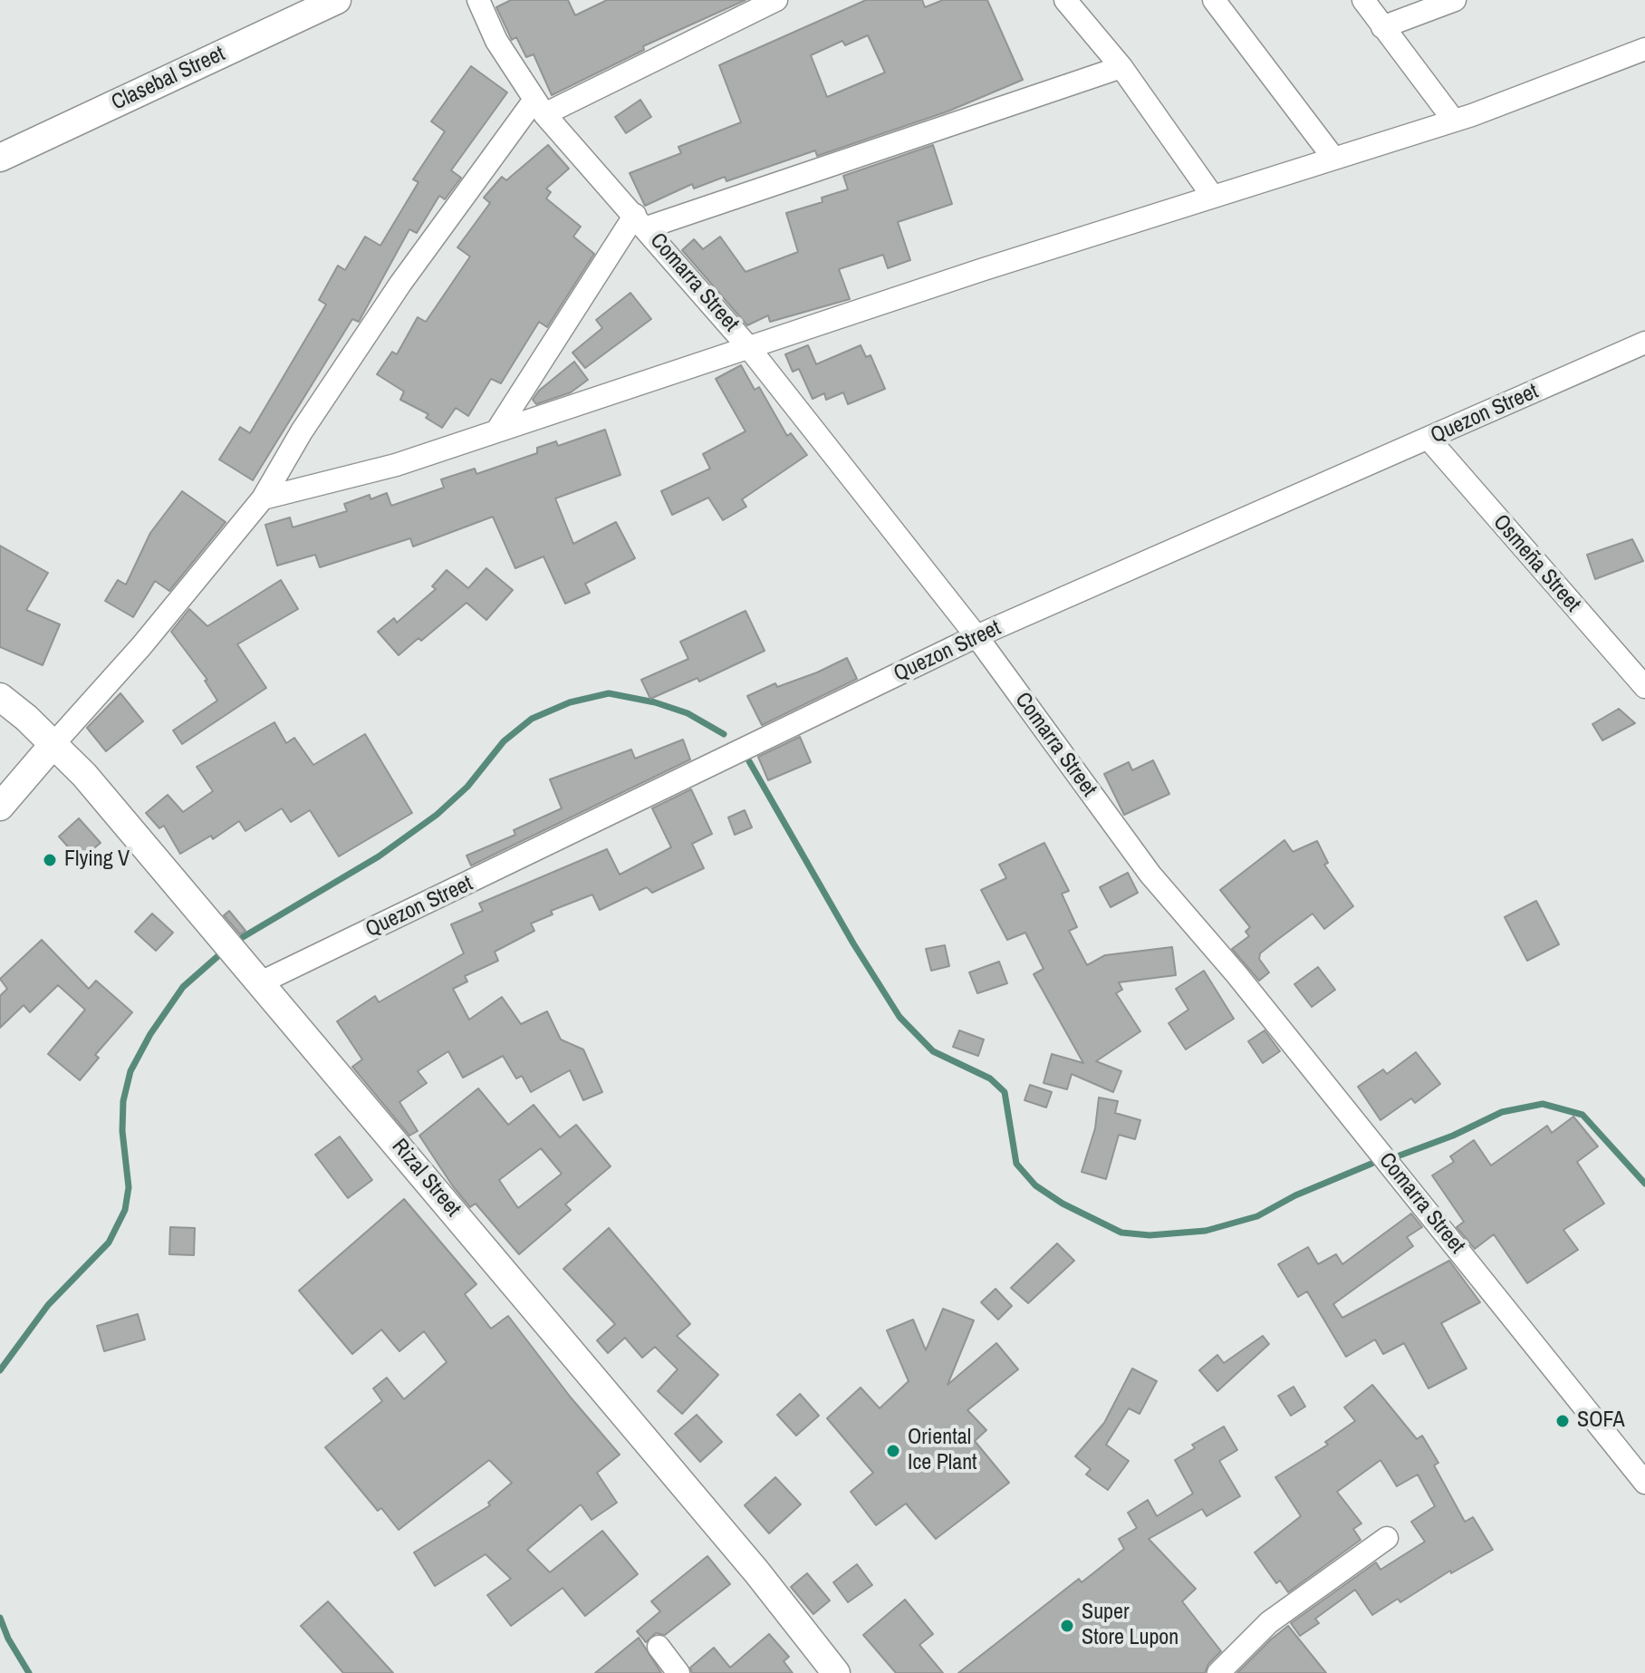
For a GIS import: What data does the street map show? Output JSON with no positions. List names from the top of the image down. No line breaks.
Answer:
{"streets":{"street":["Clasebal Street","Comarra Street","Quezon Street","Osmeña Street","Rizal Street"]},"crossings":[["Comarra Street","Quezon Street"],["Quezon Street","Osmeña Street"],["Quezon Street","Rizal Street"]],"places":["Flying V","SOFA","Oriental Ice Plant","Super Store Lupon"]}
